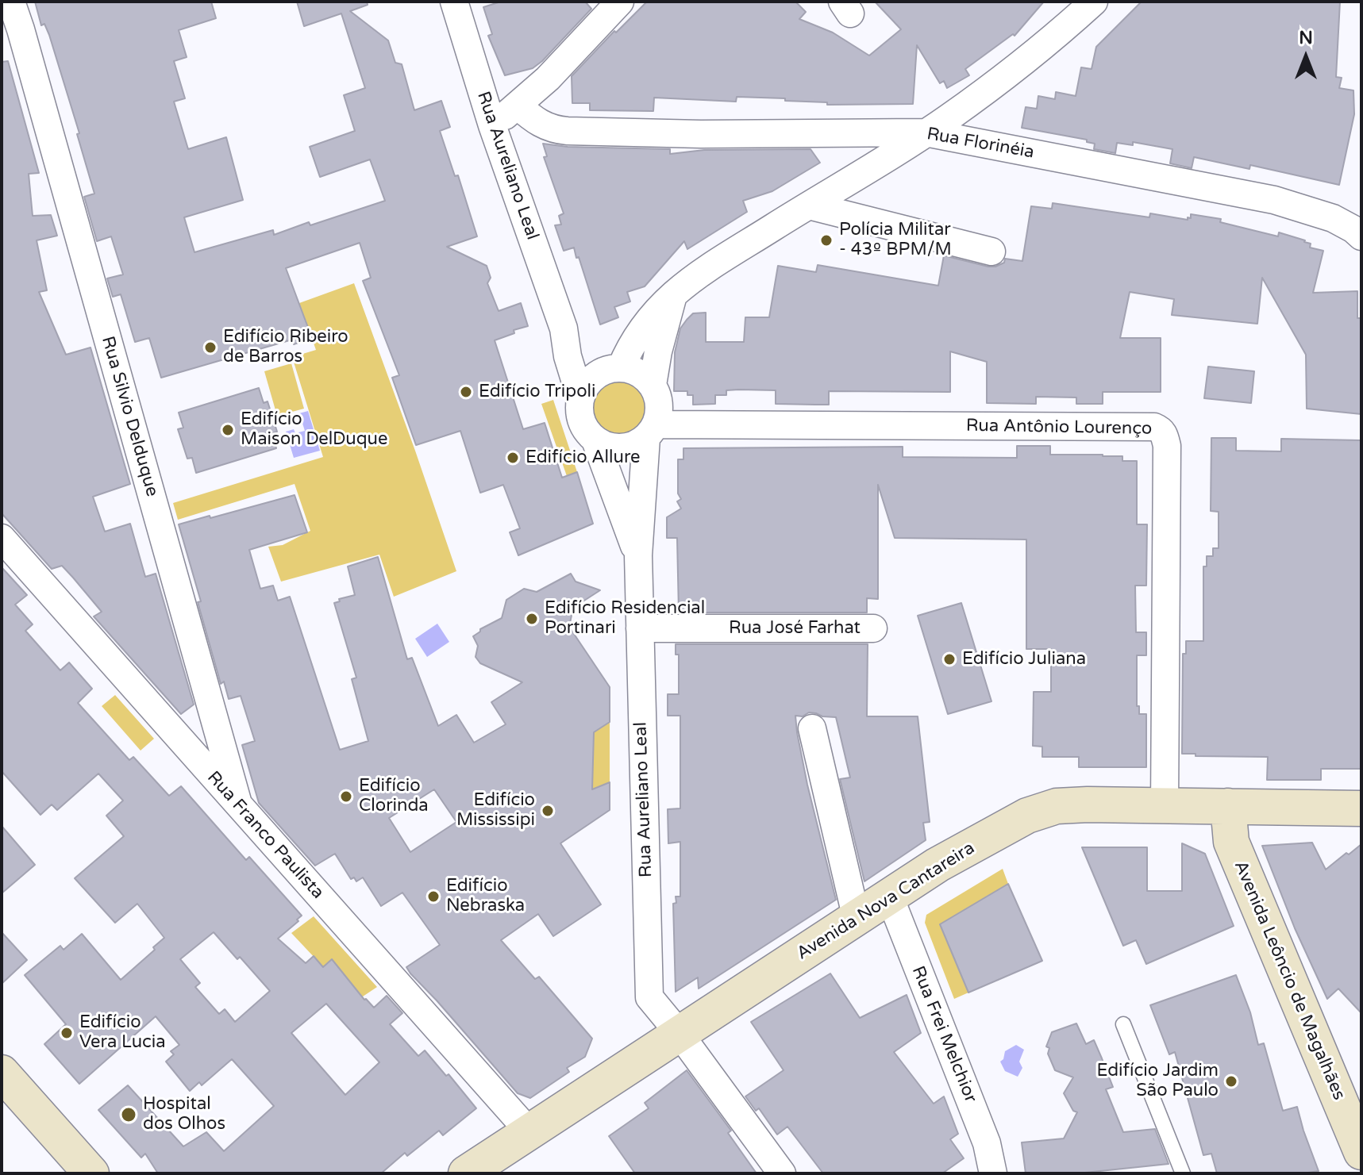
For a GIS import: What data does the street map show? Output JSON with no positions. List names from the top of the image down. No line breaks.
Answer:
{"streets":{"main road":["Avenida Nova Cantareira","Avenida Leôncio de Magalhães"],"street":["Rua Florinéia","Rua Aureliano Leal","Rua Silvio Delduque","Rua Antônio Lourenço","Rua José Farhat","Rua Franco Paulista","Rua Frei Melchior"]},"crossings":[["Rua Aureliano Leal","Rua Antônio Lourenço"],["Rua Aureliano Leal","Rua José Farhat"],["Rua Aureliano Leal","Avenida Nova Cantareira"],["Rua Silvio Delduque","Rua Franco Paulista"],["Rua Antônio Lourenço","Avenida Nova Cantareira"],["Rua Franco Paulista","Avenida Nova Cantareira"],["Avenida Nova Cantareira","Avenida Leôncio de Magalhães"],["Avenida Nova Cantareira","Rua Frei Melchior"]],"places":["Polícia Militar - 43º BPM/M","Edifício Ribeiro de Barros","Edifício Tripoli","Edifício Maison DelDuque","Edifício Allure","Edifício Residencial Portinari","Edifício Juliana","Edifício Clorinda","Edifício Mississipi","Edifício Nebraska","Edifício Vera Lucia","Edifício Jardim São Paulo","Hospital dos Olhos"],"north":"top"}
